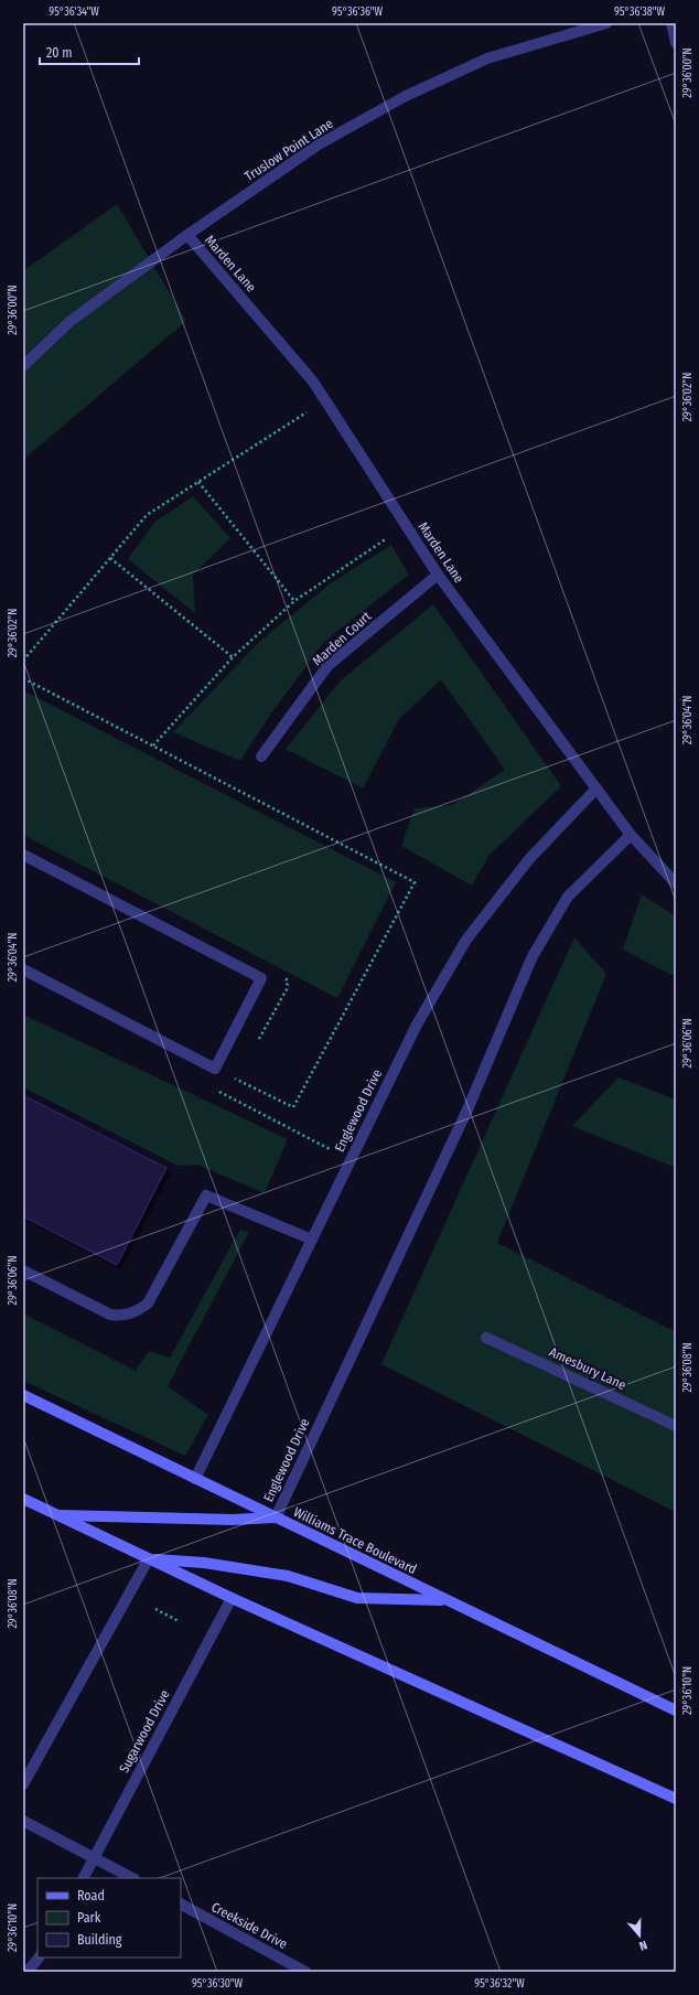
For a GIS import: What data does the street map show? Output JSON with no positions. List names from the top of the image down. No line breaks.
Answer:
{"streets":{"main road":["Williams Trace Boulevard"],"street":["Truslow Point Lane","Marden Lane","Marden Court","Englewood Drive","Amesbury Lane","Sugarwood Drive","Creekside Drive"]},"crossings":[["Truslow Point Lane","Marden Lane"],["Marden Lane","Marden Court"],["Marden Lane","Englewood Drive"],["Englewood Drive","Williams Trace Boulevard"]],"legend":["Road","Park","Building"],"scale_bar":"20 m","north":"bottom","coordinates":["95°36'34\"W","95°36'36\"W","95°36'38\"W","29°36'00\"N","29°36'02\"N","29°36'04\"N","29°36'06\"N","29°36'08\"N","29°36'10\"N","95°36'30\"W","95°36'32\"W"]}
